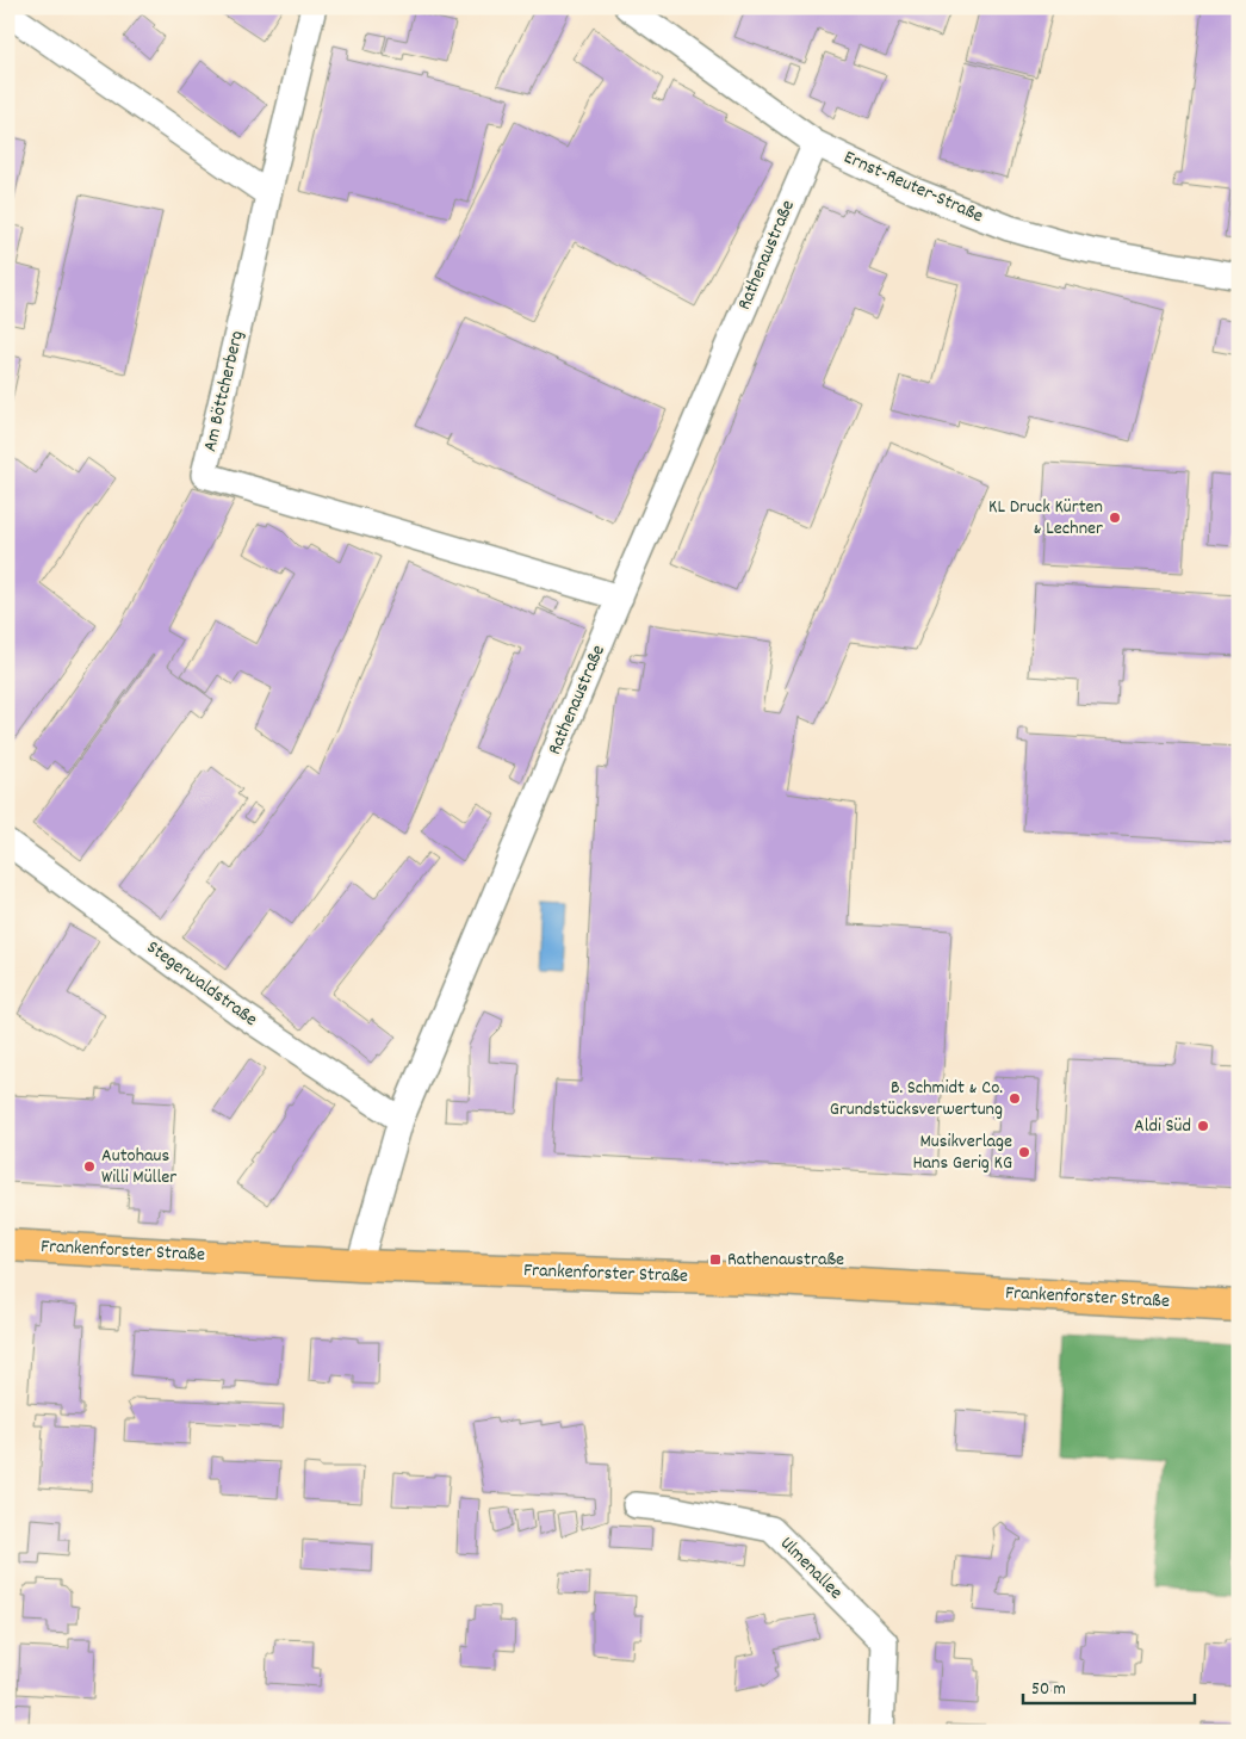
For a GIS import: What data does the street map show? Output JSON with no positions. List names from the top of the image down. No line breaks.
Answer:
{"streets":{"main road":["Frankenforster Straße"],"street":["Ernst-Reuter-Straße","Rathenaustraße","Am Böttcherberg","Stegerwaldstraße","Ulmenallee"]},"crossings":[["Ernst-Reuter-Straße","Rathenaustraße"],["Rathenaustraße","Am Böttcherberg"],["Rathenaustraße","Stegerwaldstraße"],["Rathenaustraße","Frankenforster Straße"]],"places":{"other":["KL Druck Kürten & Lechner","B. Schmidt & Co. Grundstücksverwertung","Aldi Süd","Musikverlage Hans Gerig KG","Autohaus Willi Müller"],"transit":["Rathenaustraße"]},"scale_bar":"50 m"}
